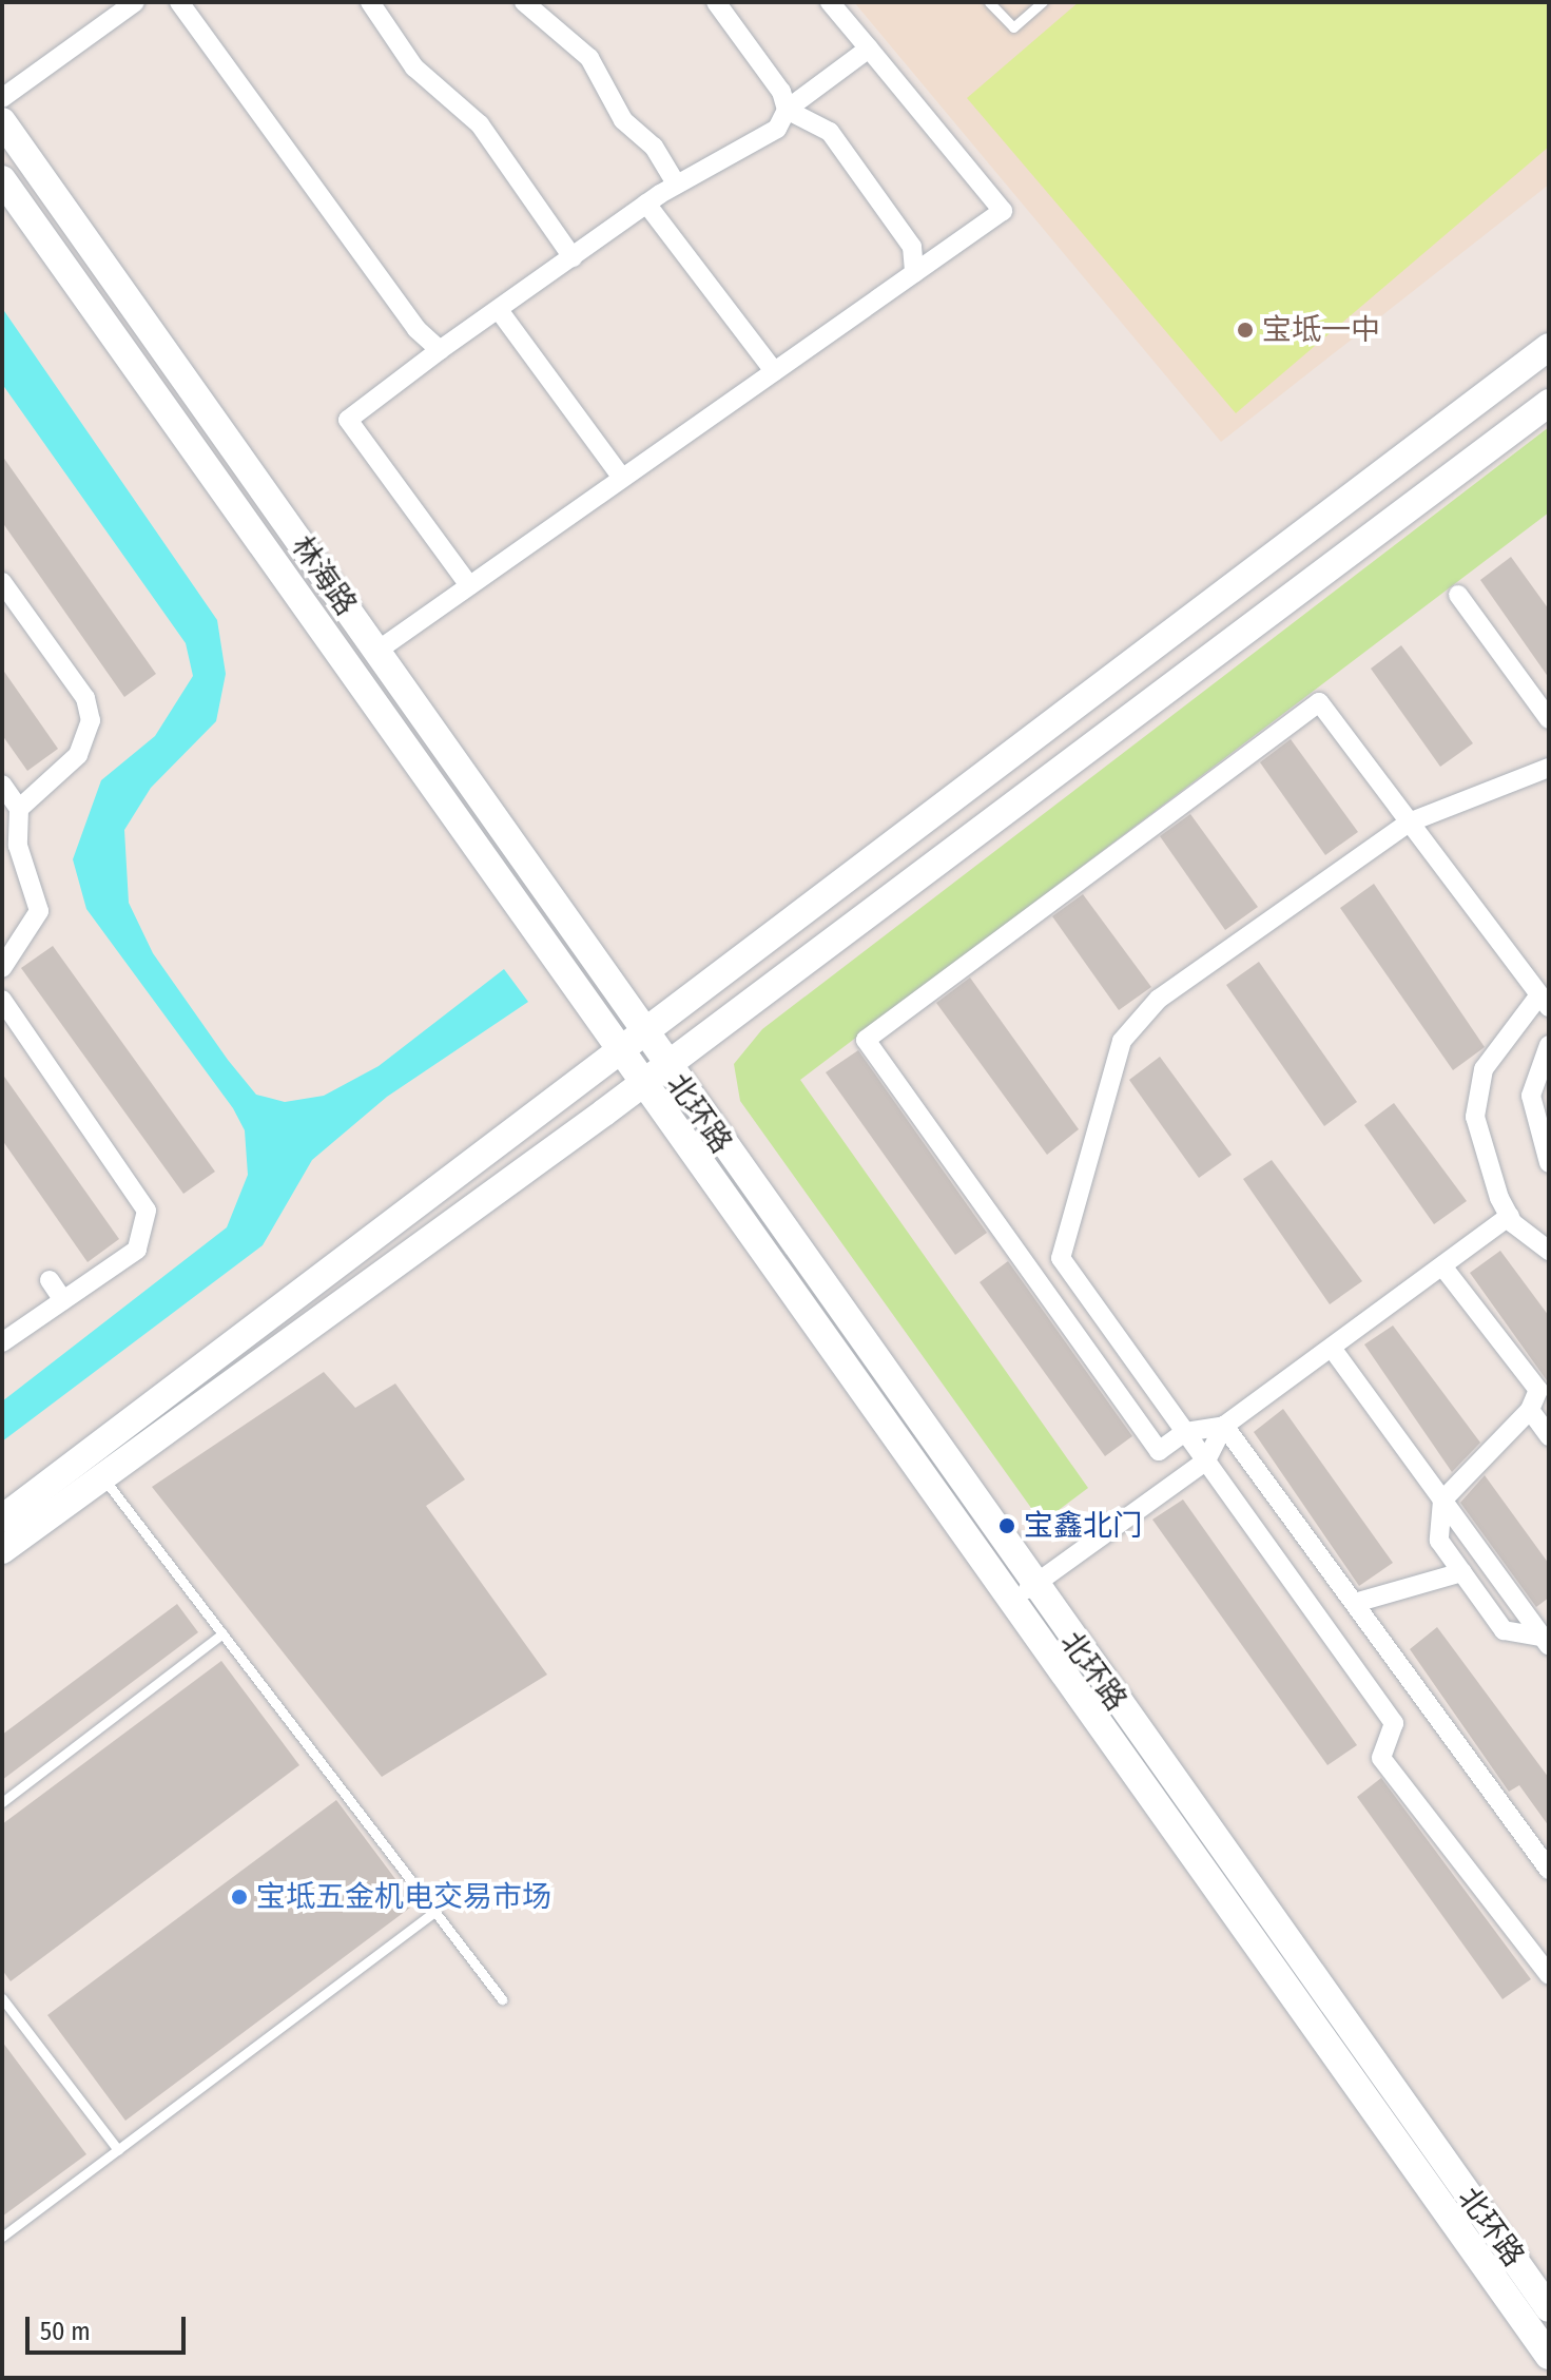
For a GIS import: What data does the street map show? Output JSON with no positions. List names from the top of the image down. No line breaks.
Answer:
{"streets":{"main road":["林海路","北环路"]},"crossings":[["林海路","北环路"]],"places":["宝坻一中","宝鑫北门","宝坻五金机电交易市场"],"scale_bar":"50 m"}
